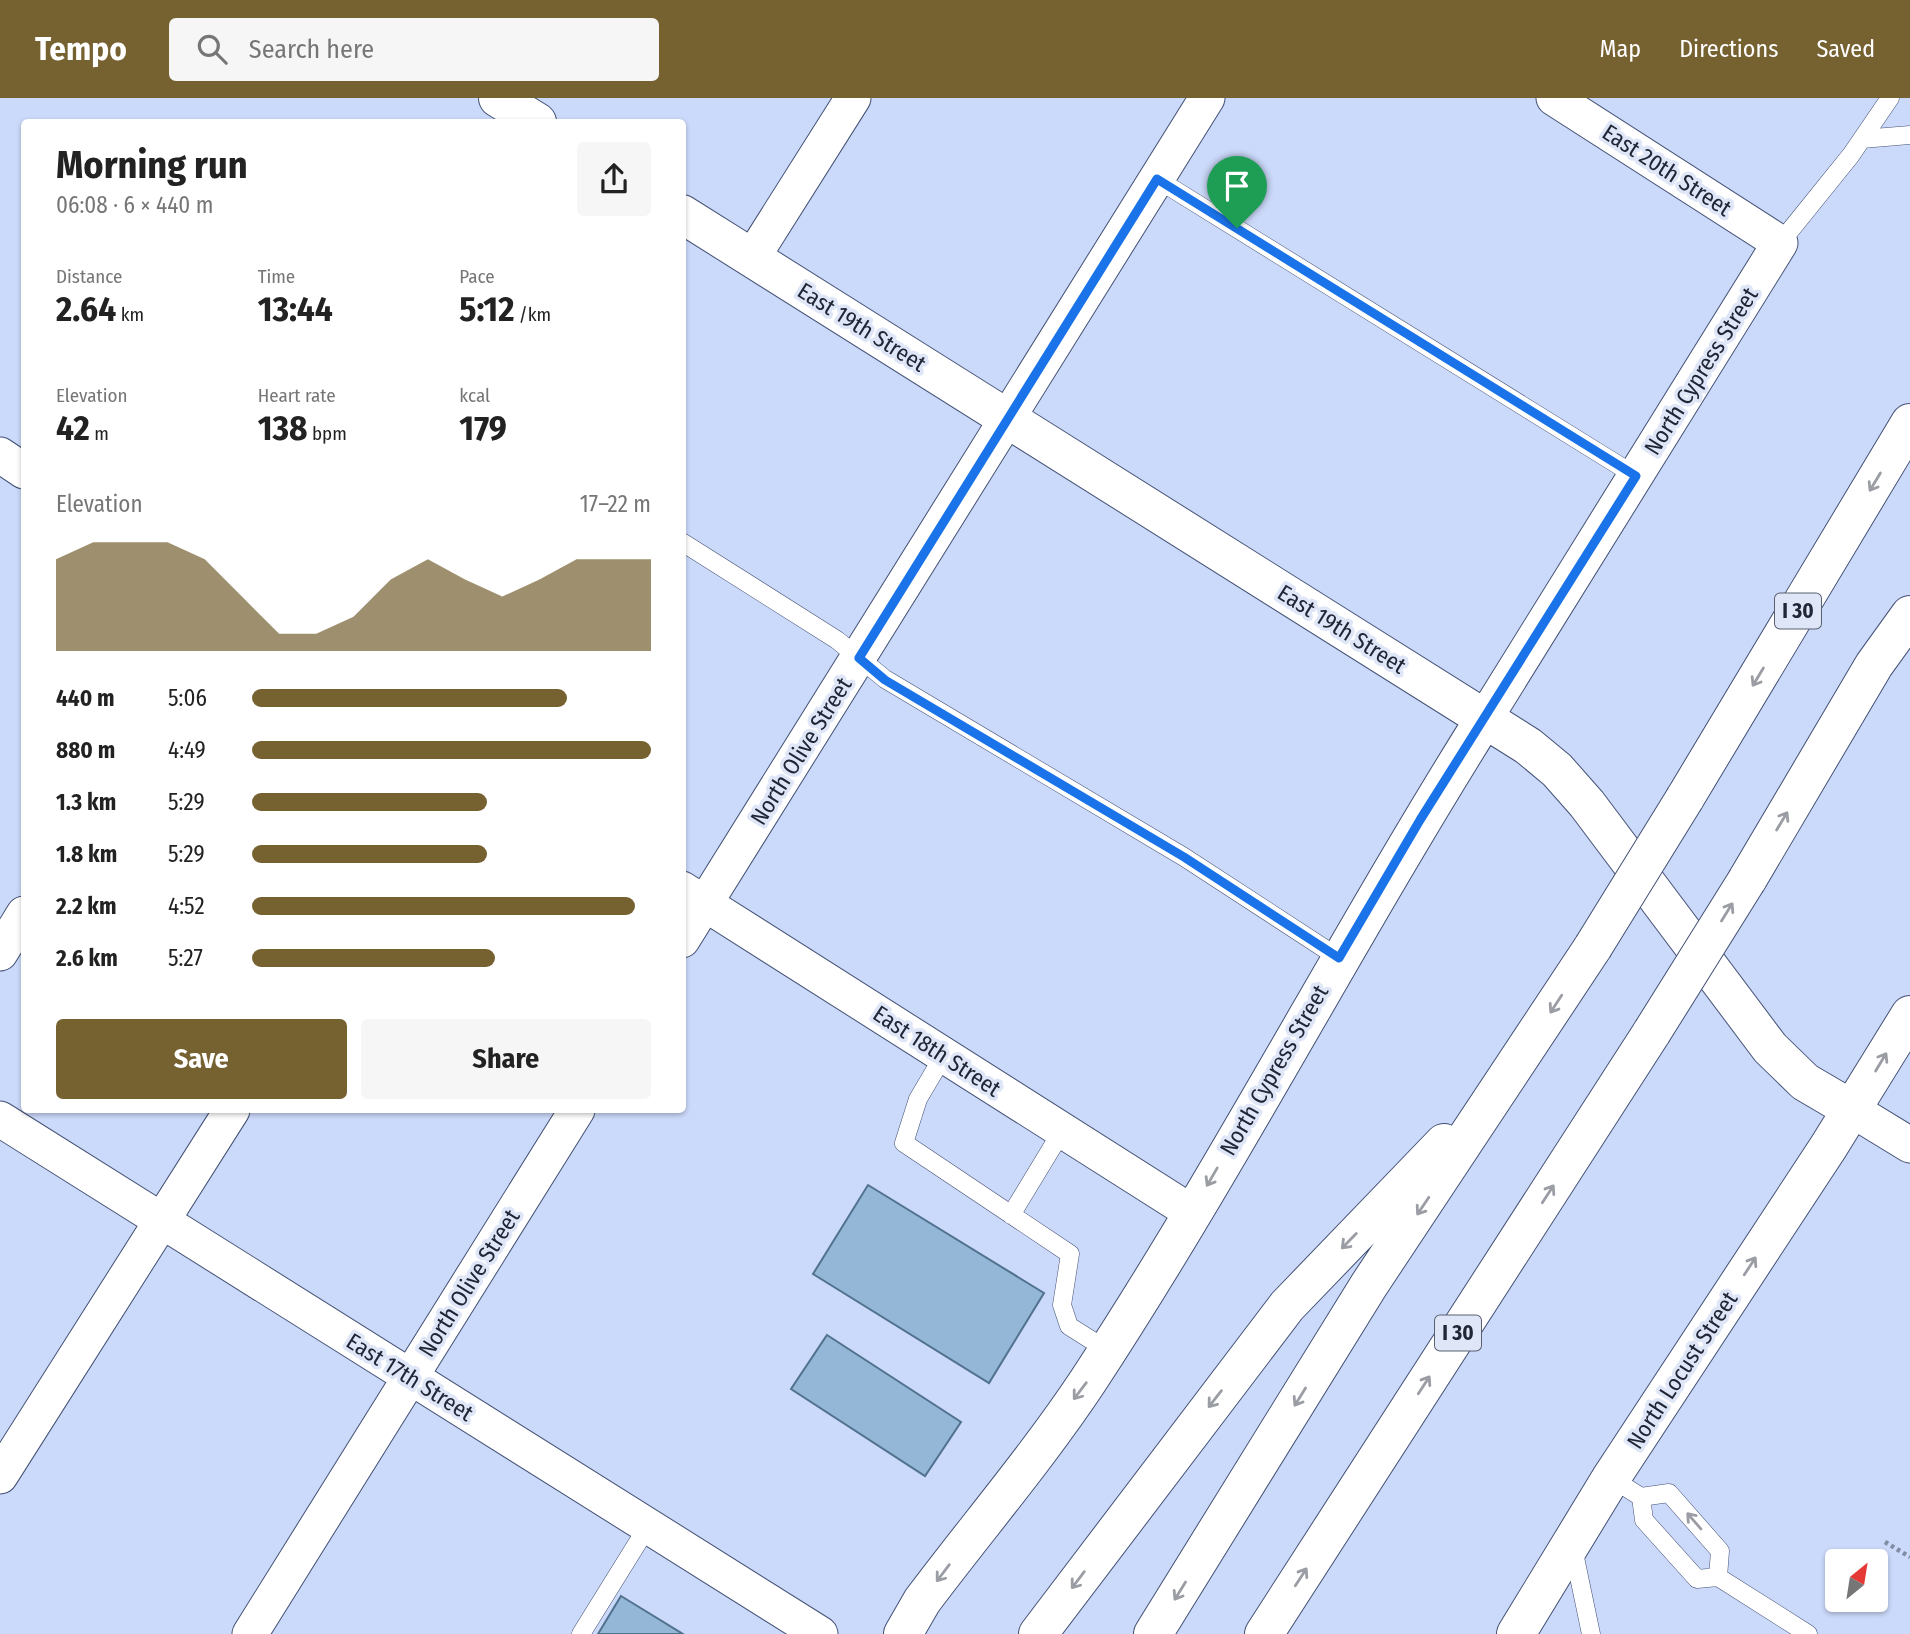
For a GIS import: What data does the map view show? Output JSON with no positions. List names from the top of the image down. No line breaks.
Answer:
{"streets":{"main road":["East 19th Street","North Cypress Street","I 30","North Locust Street"],"street":["East 20th Street","North Olive Street","East 18th Street","East 17th Street"]},"crossings":[["East 20th Street","North Cypress Street"],["East 19th Street","North Cypress Street"],["East 19th Street","North Olive Street"],["East 19th Street","North Locust Street"],["North Cypress Street","East 18th Street"],["North Olive Street","East 18th Street"],["North Olive Street","East 17th Street"]],"one_way":["North Cypress Street"],"north":"top right","page":{"header":"Tempo","search":"Search here","nav":["Map","Directions","Saved"],"heading":["Morning run","06:08 · 6 × 440 m"],"stats":[["Distance","2.64 km"],["Time","13:44"],["Pace","5:12 /km"],["Elevation","42 m"],["Heart rate","138 bpm"],["kcal","179"]],"chart":["Elevation","17–22 m"],"list":[{"name":"440 m","note":"5:06"},{"name":"880 m","note":"4:49"},{"name":"1.3 km","note":"5:29"},{"name":"1.8 km","note":"5:29"},{"name":"2.2 km","note":"4:52"},{"name":"2.6 km","note":"5:27"}],"buttons":["Save","Share"]}}
